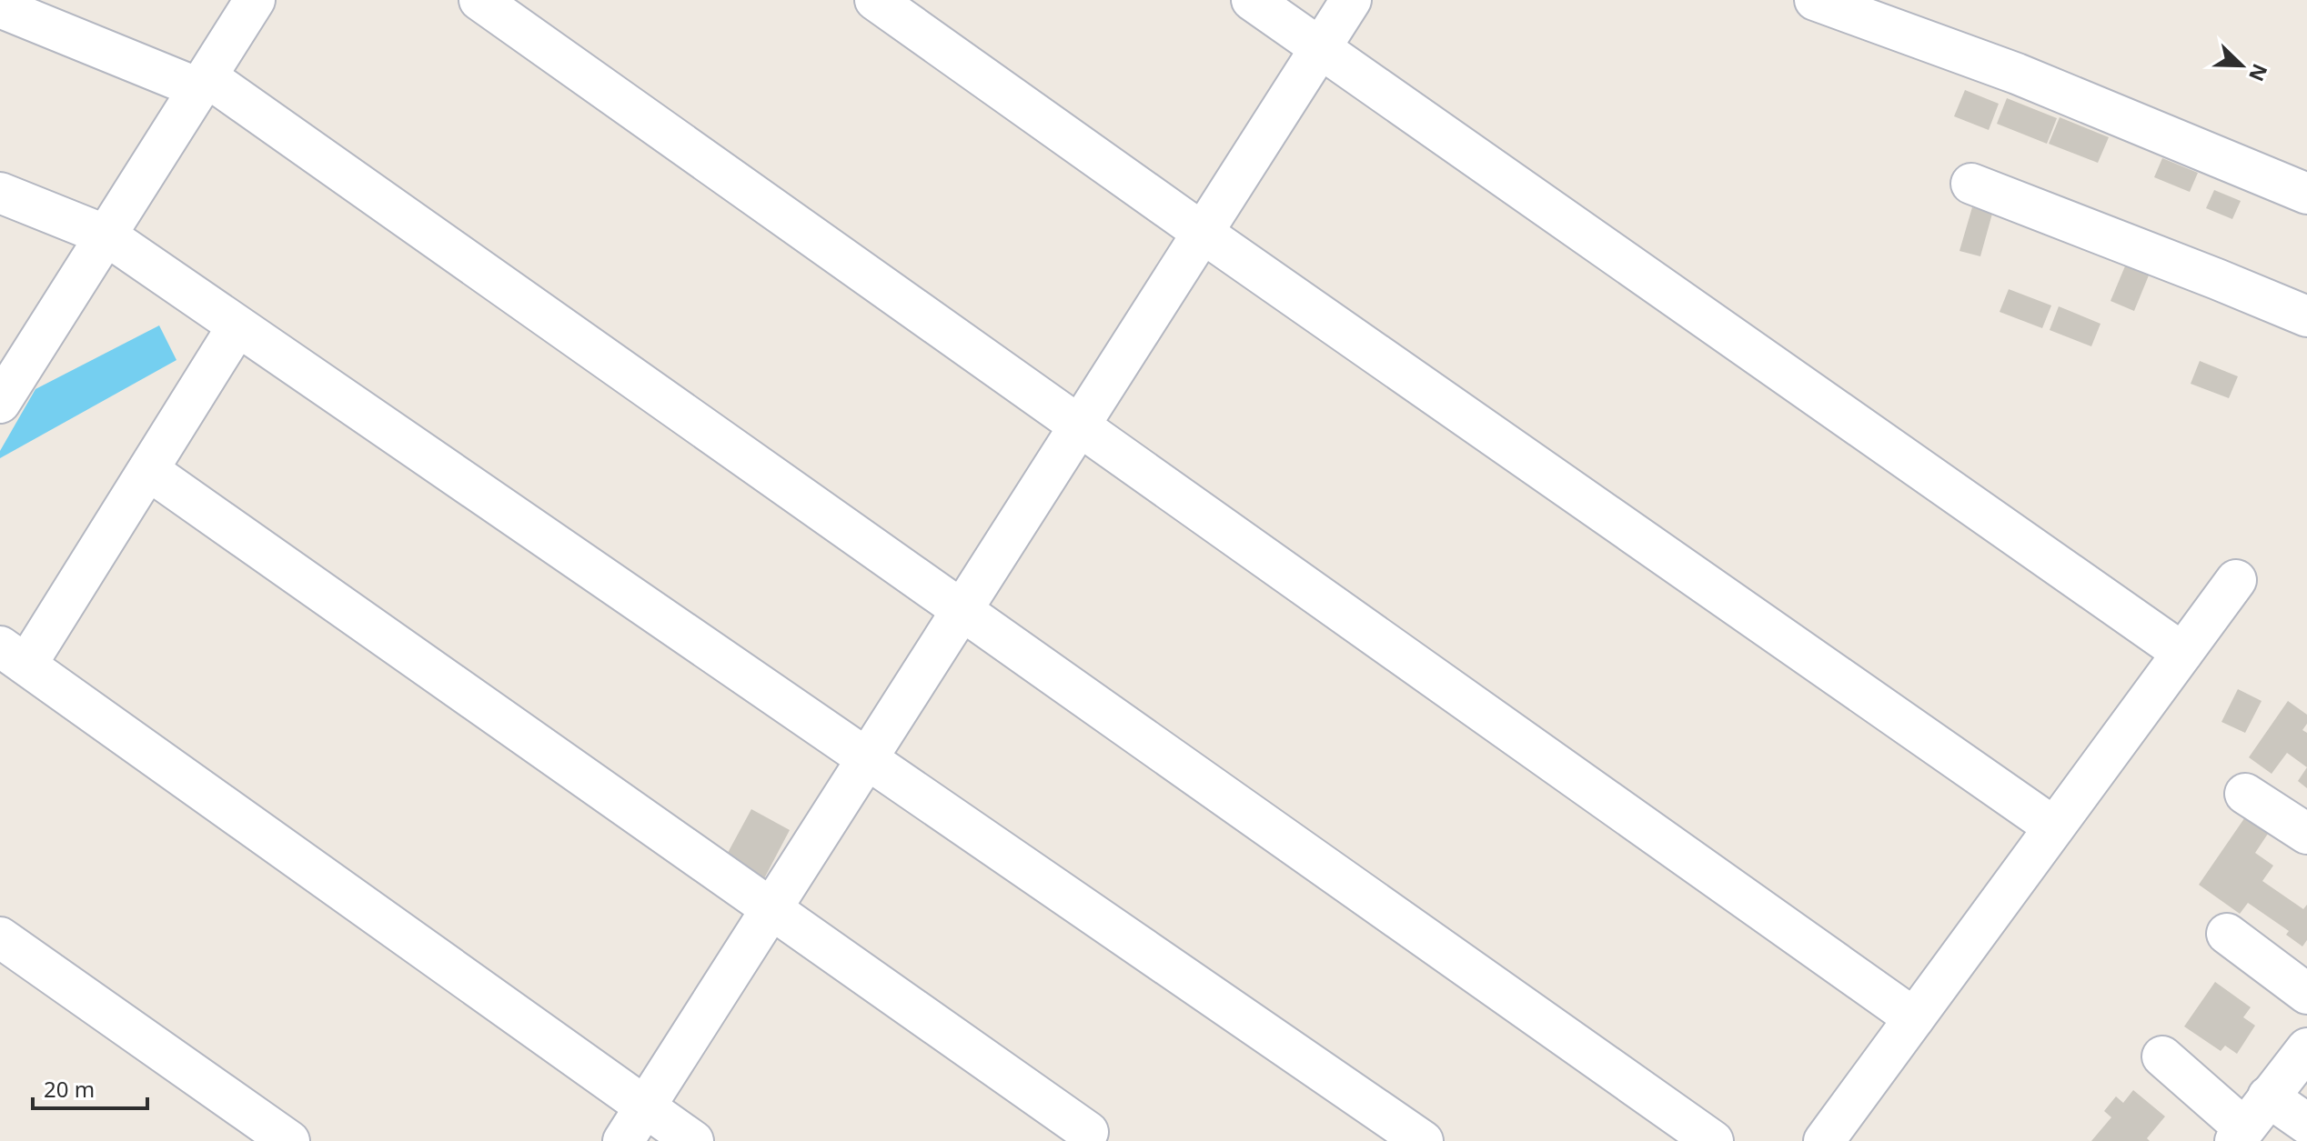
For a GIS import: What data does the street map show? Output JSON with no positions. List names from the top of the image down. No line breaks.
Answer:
{"scale_bar":"20 m","north":"bottom right"}
